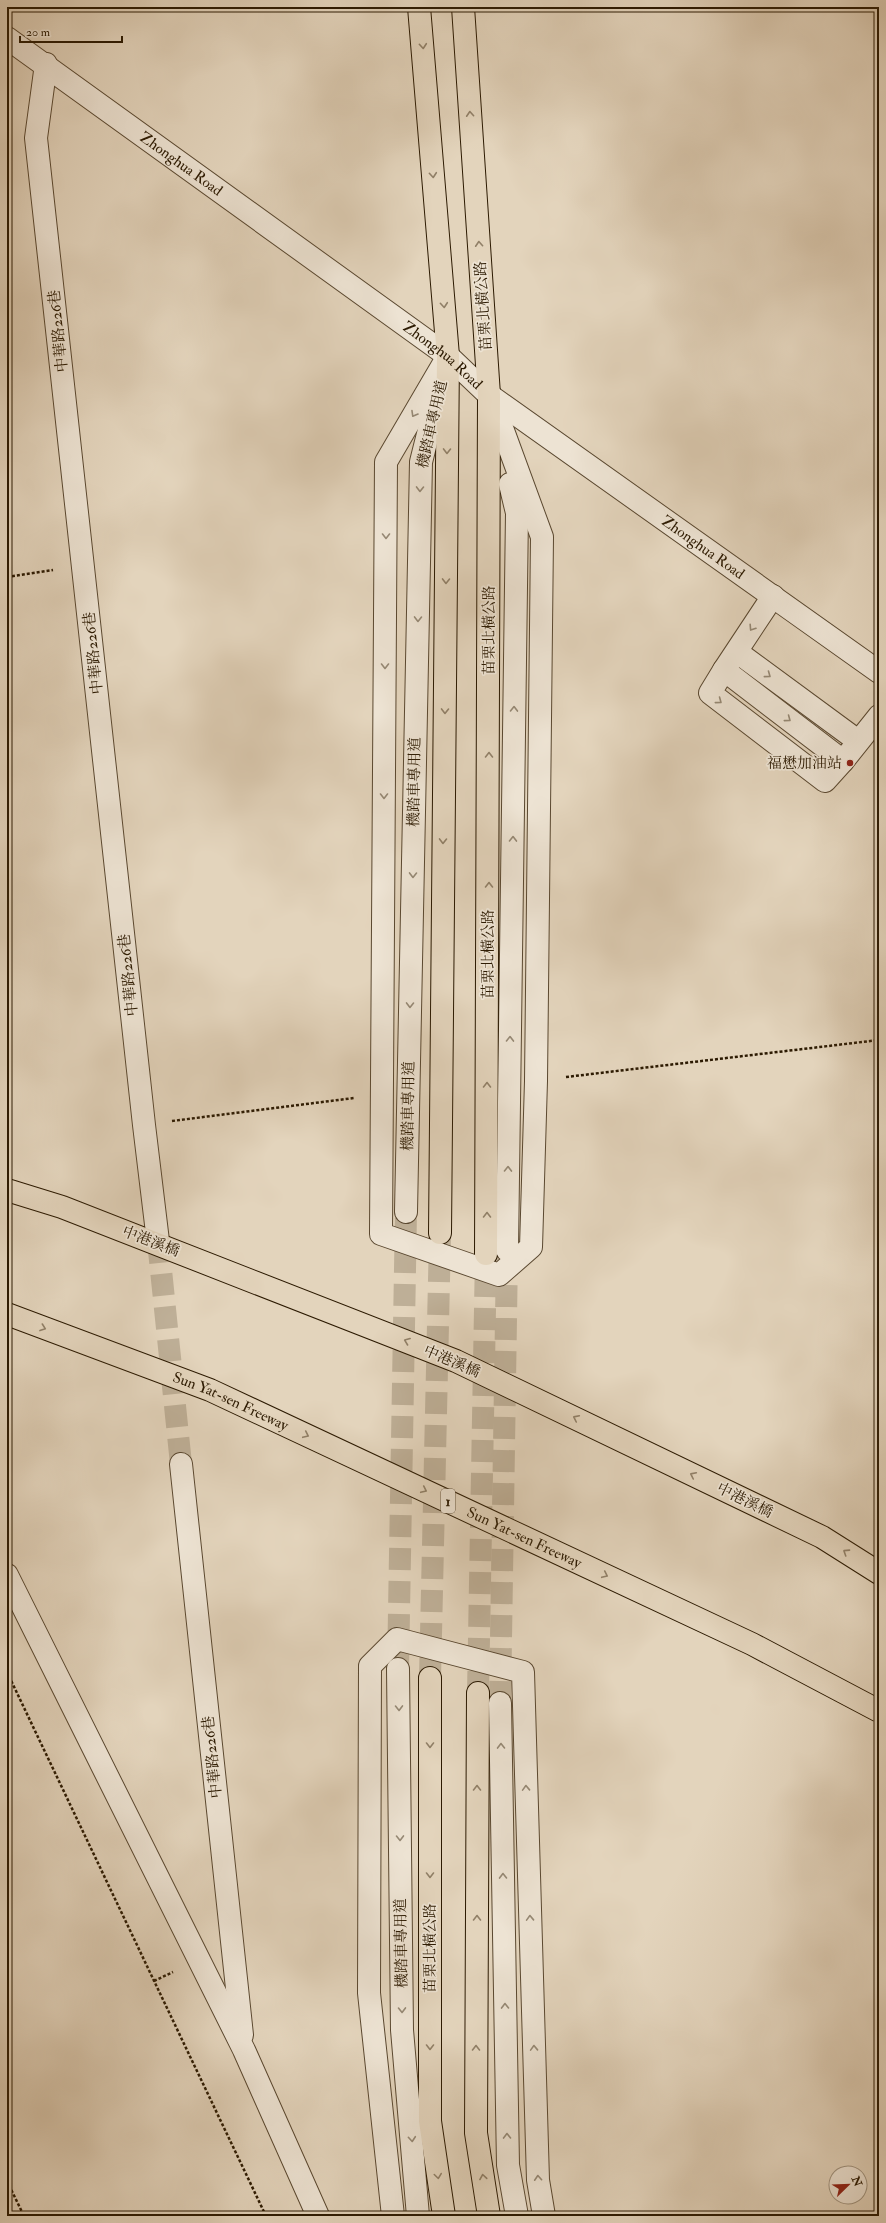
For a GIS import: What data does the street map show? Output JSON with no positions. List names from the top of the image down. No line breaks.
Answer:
{"streets":{"main road":["苗栗北橫公路","中港溪橋","Sun Yat-sen Freeway","1"],"street":["Zhonghua Road","中華路226巷","機踏車專用道"]},"crossings":[["Zhonghua Road","苗栗北橫公路"],["Zhonghua Road","中華路226巷"],["Zhonghua Road","機踏車專用道"]],"one_way":["中港溪橋","Sun Yat-sen Freeway"],"places":["福懋加油站"],"scale_bar":"20 m","north":"top right"}
